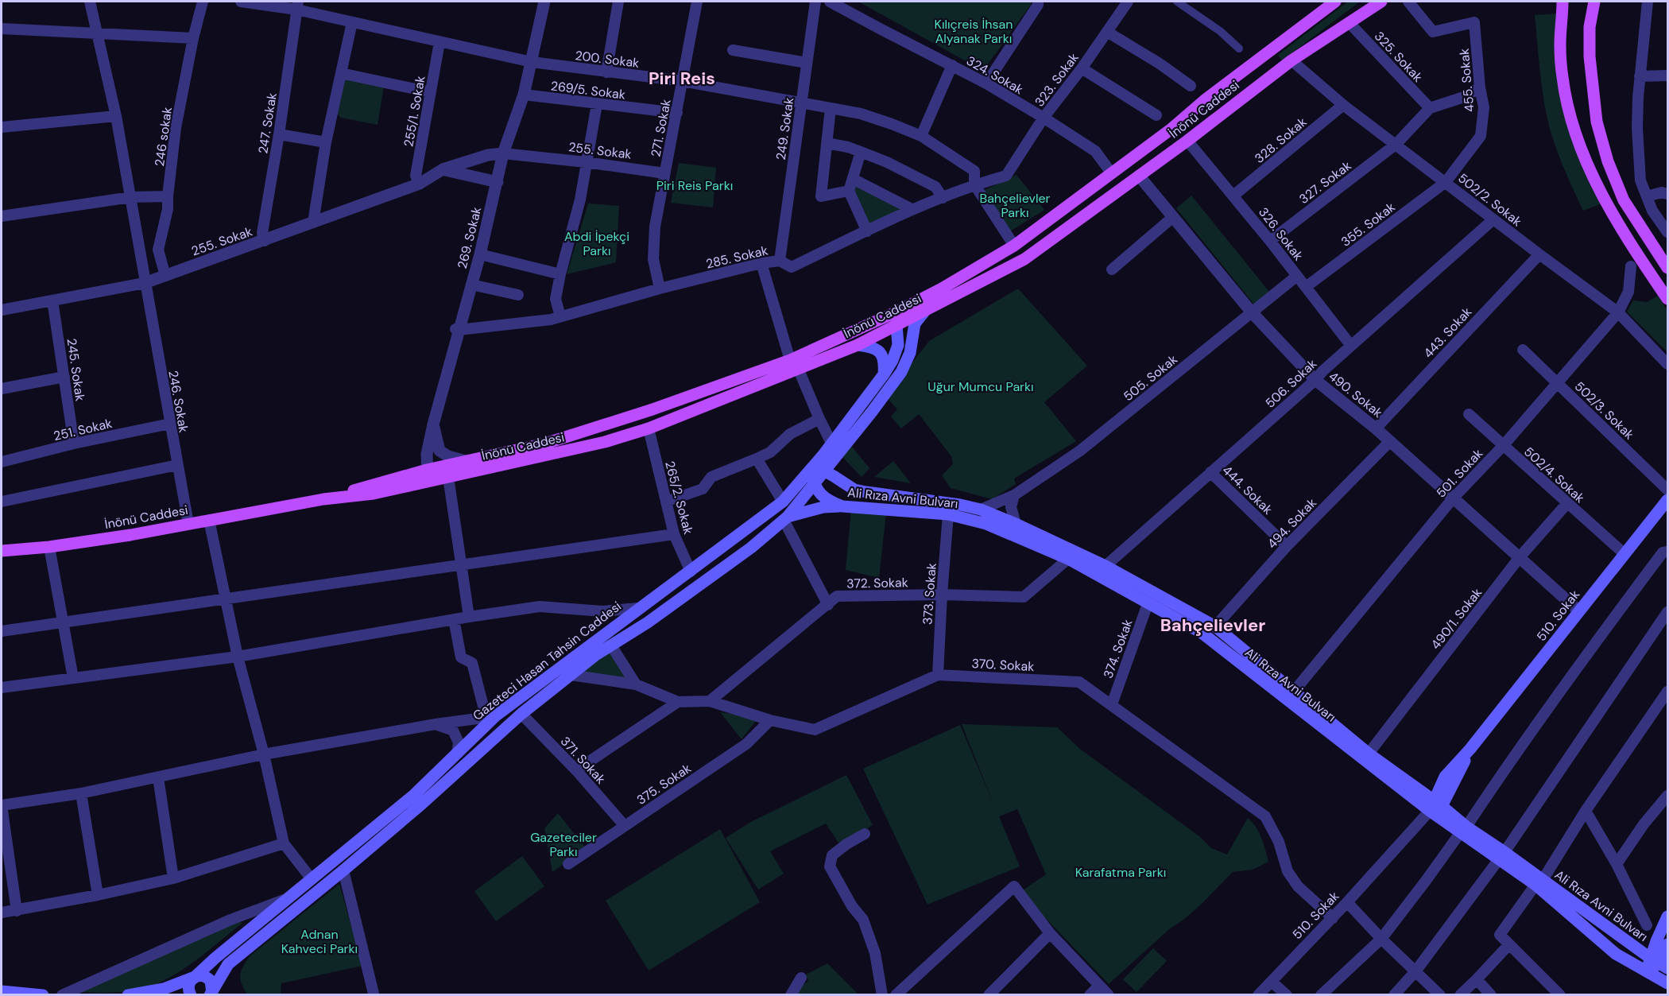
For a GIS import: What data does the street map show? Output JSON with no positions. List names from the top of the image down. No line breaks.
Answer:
{"streets":{"main road":["İnönü Caddesi","Ali Rıza Avni Bulvarı","510. Sokak","Gazeteci Hasan Tahsin Caddesi"],"street":["325. Sokak","200. Sokak","324. Sokak","323. Sokak","455. Sokak","269/5. Sokak","255/1. Sokak","247. Sokak","271. Sokak","249. Sokak","246 sokak","328. Sokak","255. Sokak","327. Sokak","502/2. Sokak","355. Sokak","326. Sokak","269. Sokak","285. Sokak","443. Sokak","245. Sokak","505. Sokak","506. Sokak","490. Sokak","246. Sokak","502/3. Sokak","251. Sokak","501. Sokak","502/4. Sokak","444. Sokak","265/2. Sokak","494. Sokak","372. Sokak","373. Sokak","490/1. Sokak","374. Sokak","370. Sokak","371. Sokak","375. Sokak"]},"crossings":[["325. Sokak","İnönü Caddesi"],["325. Sokak","327. Sokak"],["200. Sokak","255/1. Sokak"],["200. Sokak","247. Sokak"],["200. Sokak","271. Sokak"],["200. Sokak","249. Sokak"],["200. Sokak","269. Sokak"],["200. Sokak","285. Sokak"],["324. Sokak","323. Sokak"],["324. Sokak","İnönü Caddesi"],["323. Sokak","285. Sokak"],["455. Sokak","502/2. Sokak"],["455. Sokak","355. Sokak"],["269/5. Sokak","271. Sokak"],["269/5. Sokak","269. Sokak"],["İnönü Caddesi","502/2. Sokak"],["İnönü Caddesi","326. Sokak"],["İnönü Caddesi","269. Sokak"],["İnönü Caddesi","490. Sokak"],["İnönü Caddesi","246. Sokak"],["İnönü Caddesi","265/2. Sokak"],["İnönü Caddesi","Gazeteci Hasan Tahsin Caddesi"],["255/1. Sokak","255. Sokak"],["247. Sokak","255. Sokak"],["271. Sokak","255. Sokak"],["271. Sokak","285. Sokak"],["249. Sokak","285. Sokak"],["246 sokak","255. Sokak"],["328. Sokak","502/2. Sokak"],["328. Sokak","326. Sokak"],["255. Sokak","269. Sokak"],["255. Sokak","245. Sokak"],["255. Sokak","246. Sokak"],["327. Sokak","502/2. Sokak"],["327. Sokak","326. Sokak"],["502/2. Sokak","355. Sokak"],["502/2. Sokak","443. Sokak"],["502/2. Sokak","506. Sokak"],["502/2. Sokak","501. Sokak"],["355. Sokak","326. Sokak"],["326. Sokak","505. Sokak"],["326. Sokak","506. Sokak"],["269. Sokak","285. Sokak"],["443. Sokak","490. Sokak"],["245. Sokak","251. Sokak"],["505. Sokak","490. Sokak"],["505. Sokak","Ali Rıza Avni Bulvarı"],["506. Sokak","490. Sokak"],["506. Sokak","444. Sokak"],["506. Sokak","Ali Rıza Avni Bulvarı"],["490. Sokak","501. Sokak"],["490. Sokak","494. Sokak"],["490. Sokak","510. Sokak"],["490. Sokak","490/1. Sokak"],["246. Sokak","251. Sokak"],["502/3. Sokak","501. Sokak"],["501. Sokak","502/4. Sokak"],["501. Sokak","Ali Rıza Avni Bulvarı"],["502/4. Sokak","510. Sokak"],["502/4. Sokak","490/1. Sokak"],["444. Sokak","494. Sokak"],["265/2. Sokak","Gazeteci Hasan Tahsin Caddesi"],["Ali Rıza Avni Bulvarı","494. Sokak"],["Ali Rıza Avni Bulvarı","372. Sokak"],["Ali Rıza Avni Bulvarı","373. Sokak"],["Ali Rıza Avni Bulvarı","510. Sokak"],["Ali Rıza Avni Bulvarı","490/1. Sokak"],["Ali Rıza Avni Bulvarı","374. Sokak"],["Ali Rıza Avni Bulvarı","Gazeteci Hasan Tahsin Caddesi"],["372. Sokak","373. Sokak"],["372. Sokak","370. Sokak"],["373. Sokak","370. Sokak"],["510. Sokak","370. Sokak"],["374. Sokak","370. Sokak"],["Gazeteci Hasan Tahsin Caddesi","370. Sokak"],["Gazeteci Hasan Tahsin Caddesi","371. Sokak"],["370. Sokak","375. Sokak"],["371. Sokak","375. Sokak"]],"districts":["Piri Reis","Bahçelievler"],"parks":["Kılıçreis İhsan Alyanak Parkı","Piri Reis Parkı","Bahçelievler Parkı","Abdi İpekçi Parkı","Uğur Mumcu Parkı","Gazeteciler Parkı","Karafatma Parkı","Adnan Kahveci Parkı"]}
